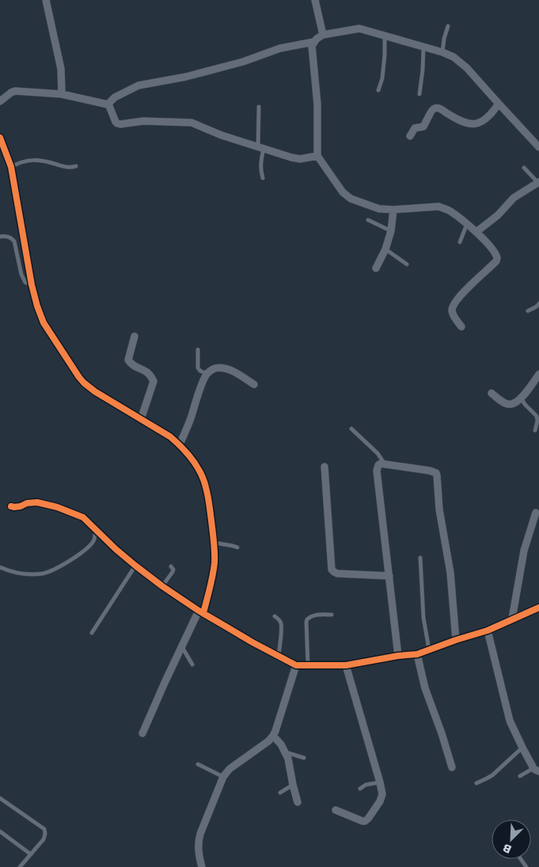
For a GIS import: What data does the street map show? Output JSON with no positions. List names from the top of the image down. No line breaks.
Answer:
{"north":"bottom left"}
